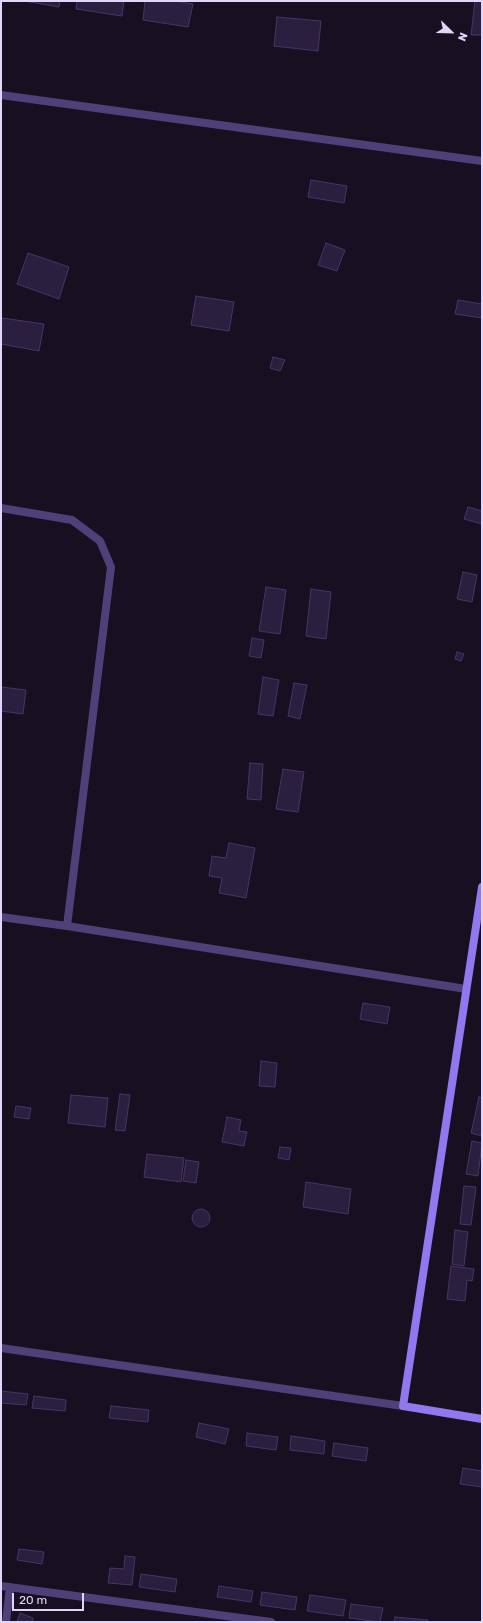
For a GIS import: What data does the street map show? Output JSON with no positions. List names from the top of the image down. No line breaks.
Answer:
{"scale_bar":"20 m","north":"bottom right"}
